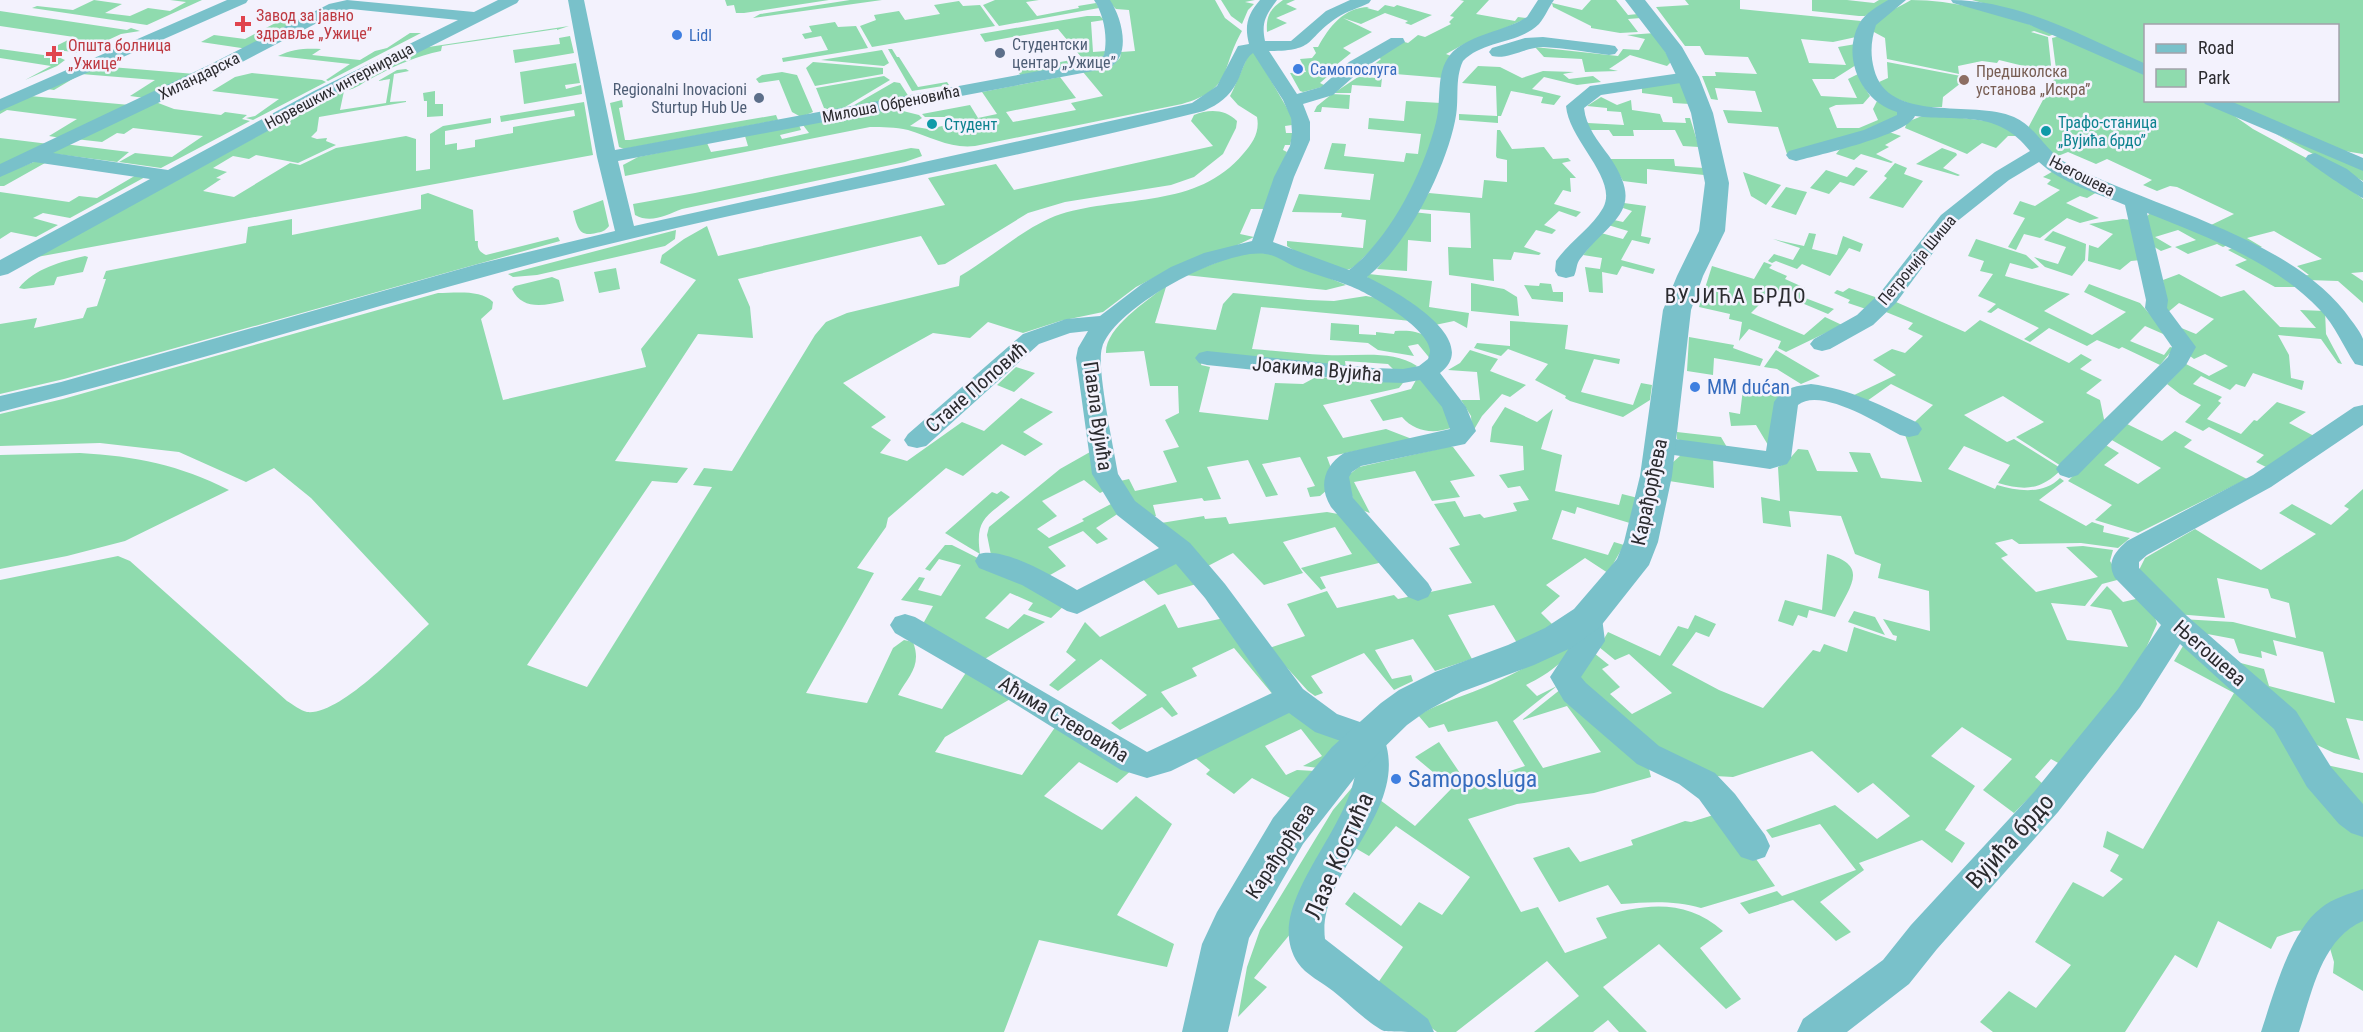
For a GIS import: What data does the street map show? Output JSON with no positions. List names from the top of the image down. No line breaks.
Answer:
{"streets":{"street":["Хиландарска","Норвешких интернираца","Милоша Обреновића","Његошева","Петронија Шиша","Јоакима Вујића","Стане Поповић","Павла Вујића","Карађорђева","Аћима Стевовића","Вујића брдо","Лазе Костића"]},"crossings":[["Хиландарска","Норвешких интернираца"],["Његошева","Петронија Шиша"],["Његошева","Вујића брдо"],["Стане Поповић","Павла Вујића"],["Павла Вујића","Карађорђева"],["Павла Вујића","Аћима Стевовића"],["Павла Вујића","Лазе Костића"],["Карађорђева","Лазе Костића"]],"districts":["ВУЈИЋА БРДО"],"places":{"health":["Завод за јавно здравље „Ужице”","Општа болница „Ужице”"],"other":["Lidl","Студентски центар „Ужице”","Самопослуга","Предшколска установа „Искра”","Regionalni Inovacioni Sturtup Hub Ue","Студент","Трафо-станица „Вујића брдо”","MM dućan","Samoposluga"]},"legend":["Road","Park"]}
